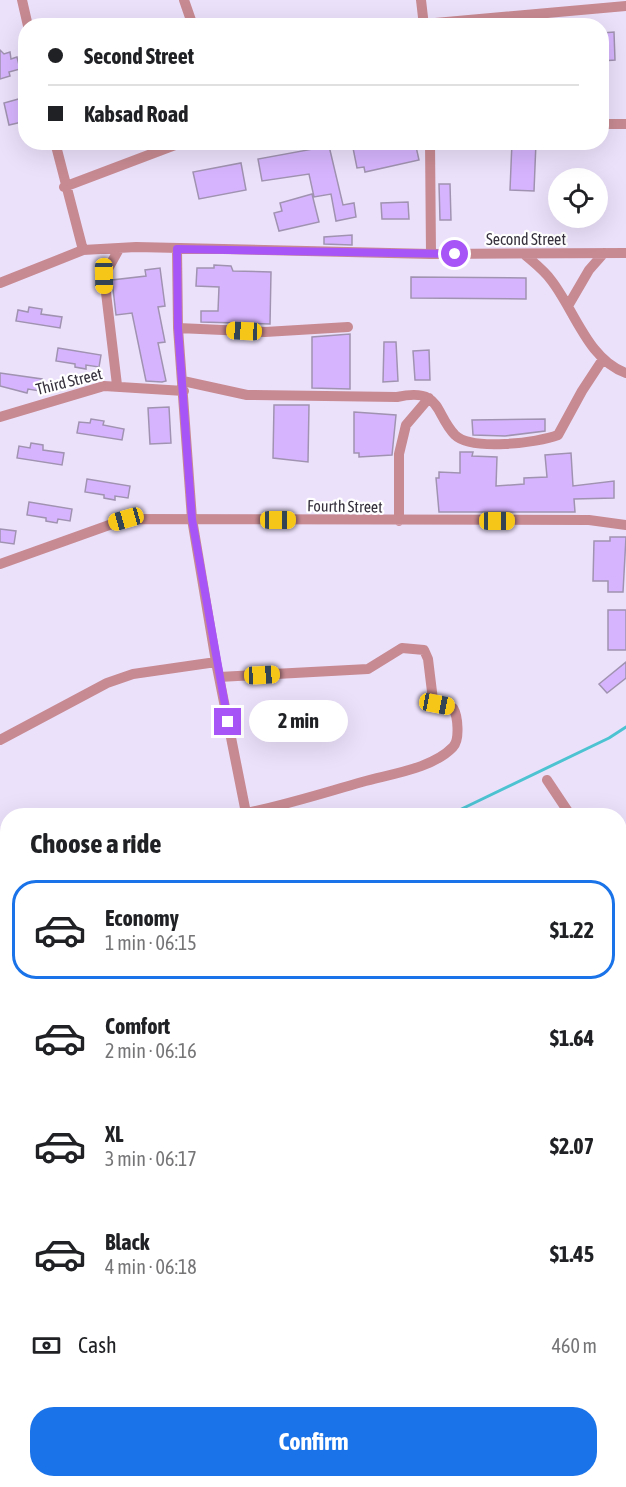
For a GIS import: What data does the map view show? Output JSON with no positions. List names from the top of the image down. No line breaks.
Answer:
{"streets":{"street":["Second Street","Third Street","Fourth Street"]},"page":{"banner":["Second Street","Kabsad Road"],"bubble":"2 min","heading":"Choose a ride","list":[{"name":"Economy","note":"1 min · 06:15","value":"$1.22"},{"name":"Comfort","note":"2 min · 06:16","value":"$1.64"},{"name":"XL","note":"3 min · 06:17","value":"$2.07"},{"name":"Black","note":"4 min · 06:18","value":"$1.45"}],"pay":["Cash","460 m"],"buttons":"Confirm"}}
